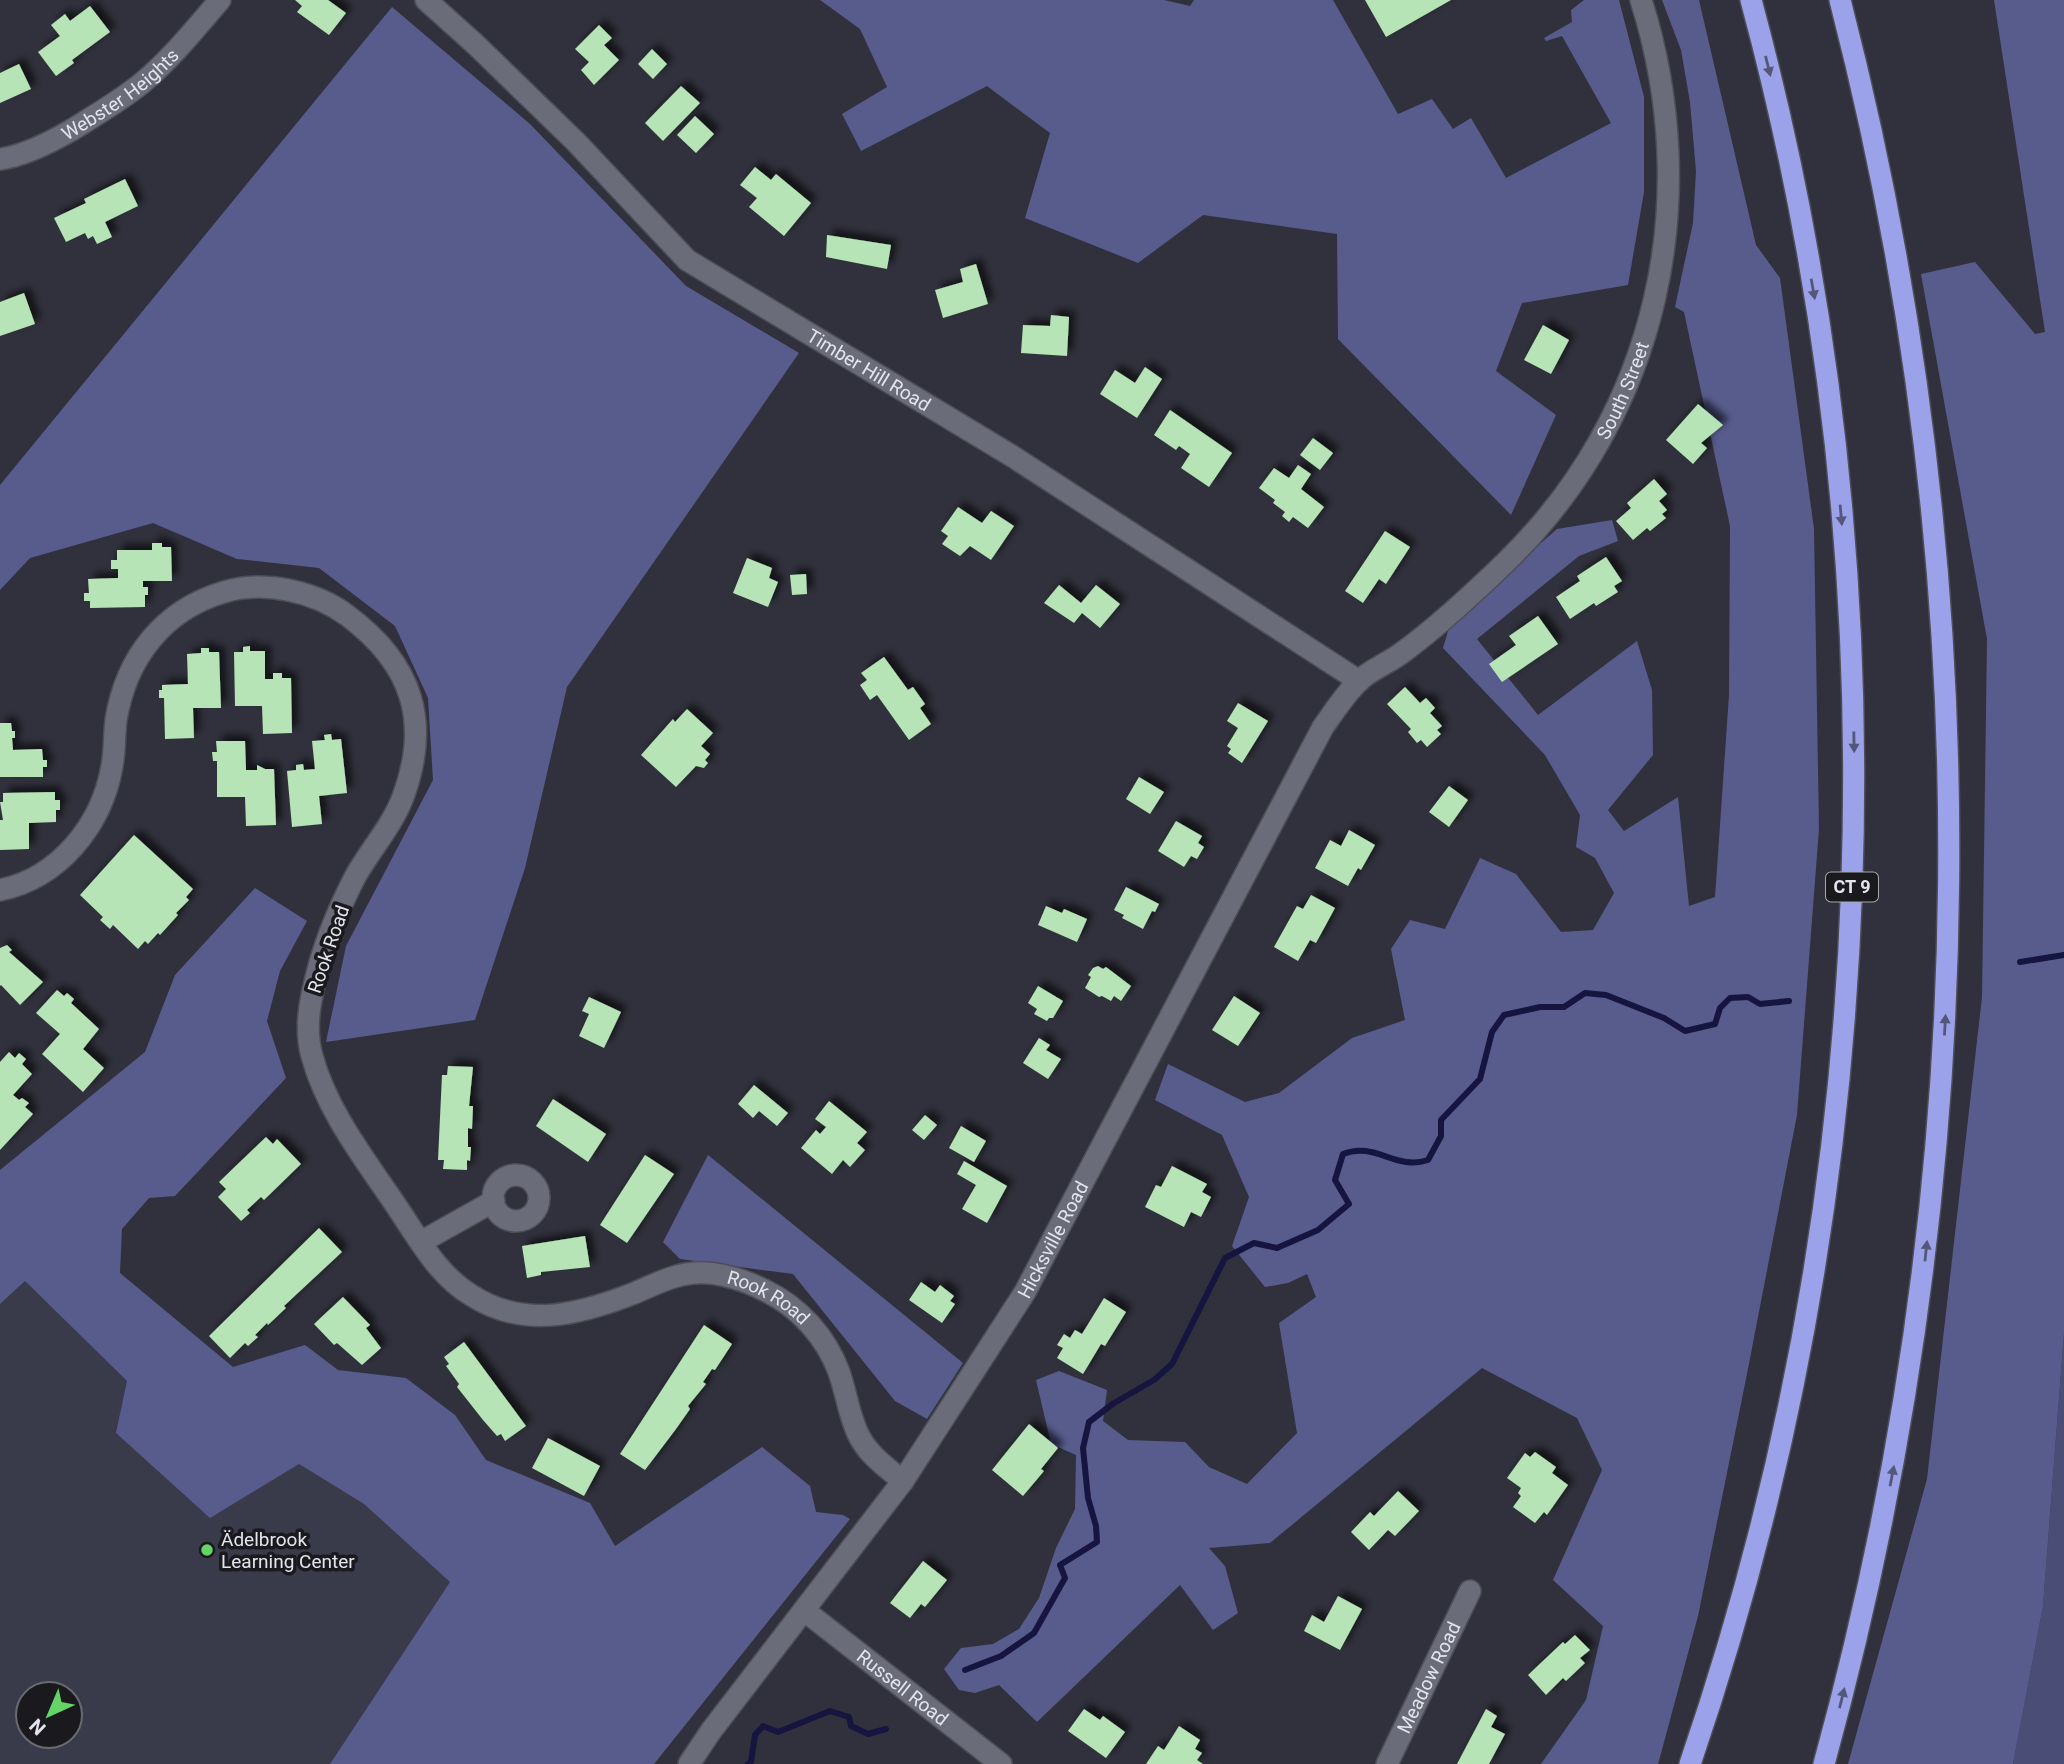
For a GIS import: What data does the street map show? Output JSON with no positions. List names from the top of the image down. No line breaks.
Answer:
{"streets":{"highway":["CT 9"],"street":["Webster Heights","Timber Hill Road","South Street","Rook Road","Hicksville Road","Meadow Road","Russell Road"]},"crossings":[["Timber Hill Road","South Street"],["Timber Hill Road","Hicksville Road"],["South Street","Hicksville Road"],["Rook Road","Hicksville Road"],["Hicksville Road","Russell Road"]],"places":["Ädelbrook Learning Center"],"north":"bottom left"}
